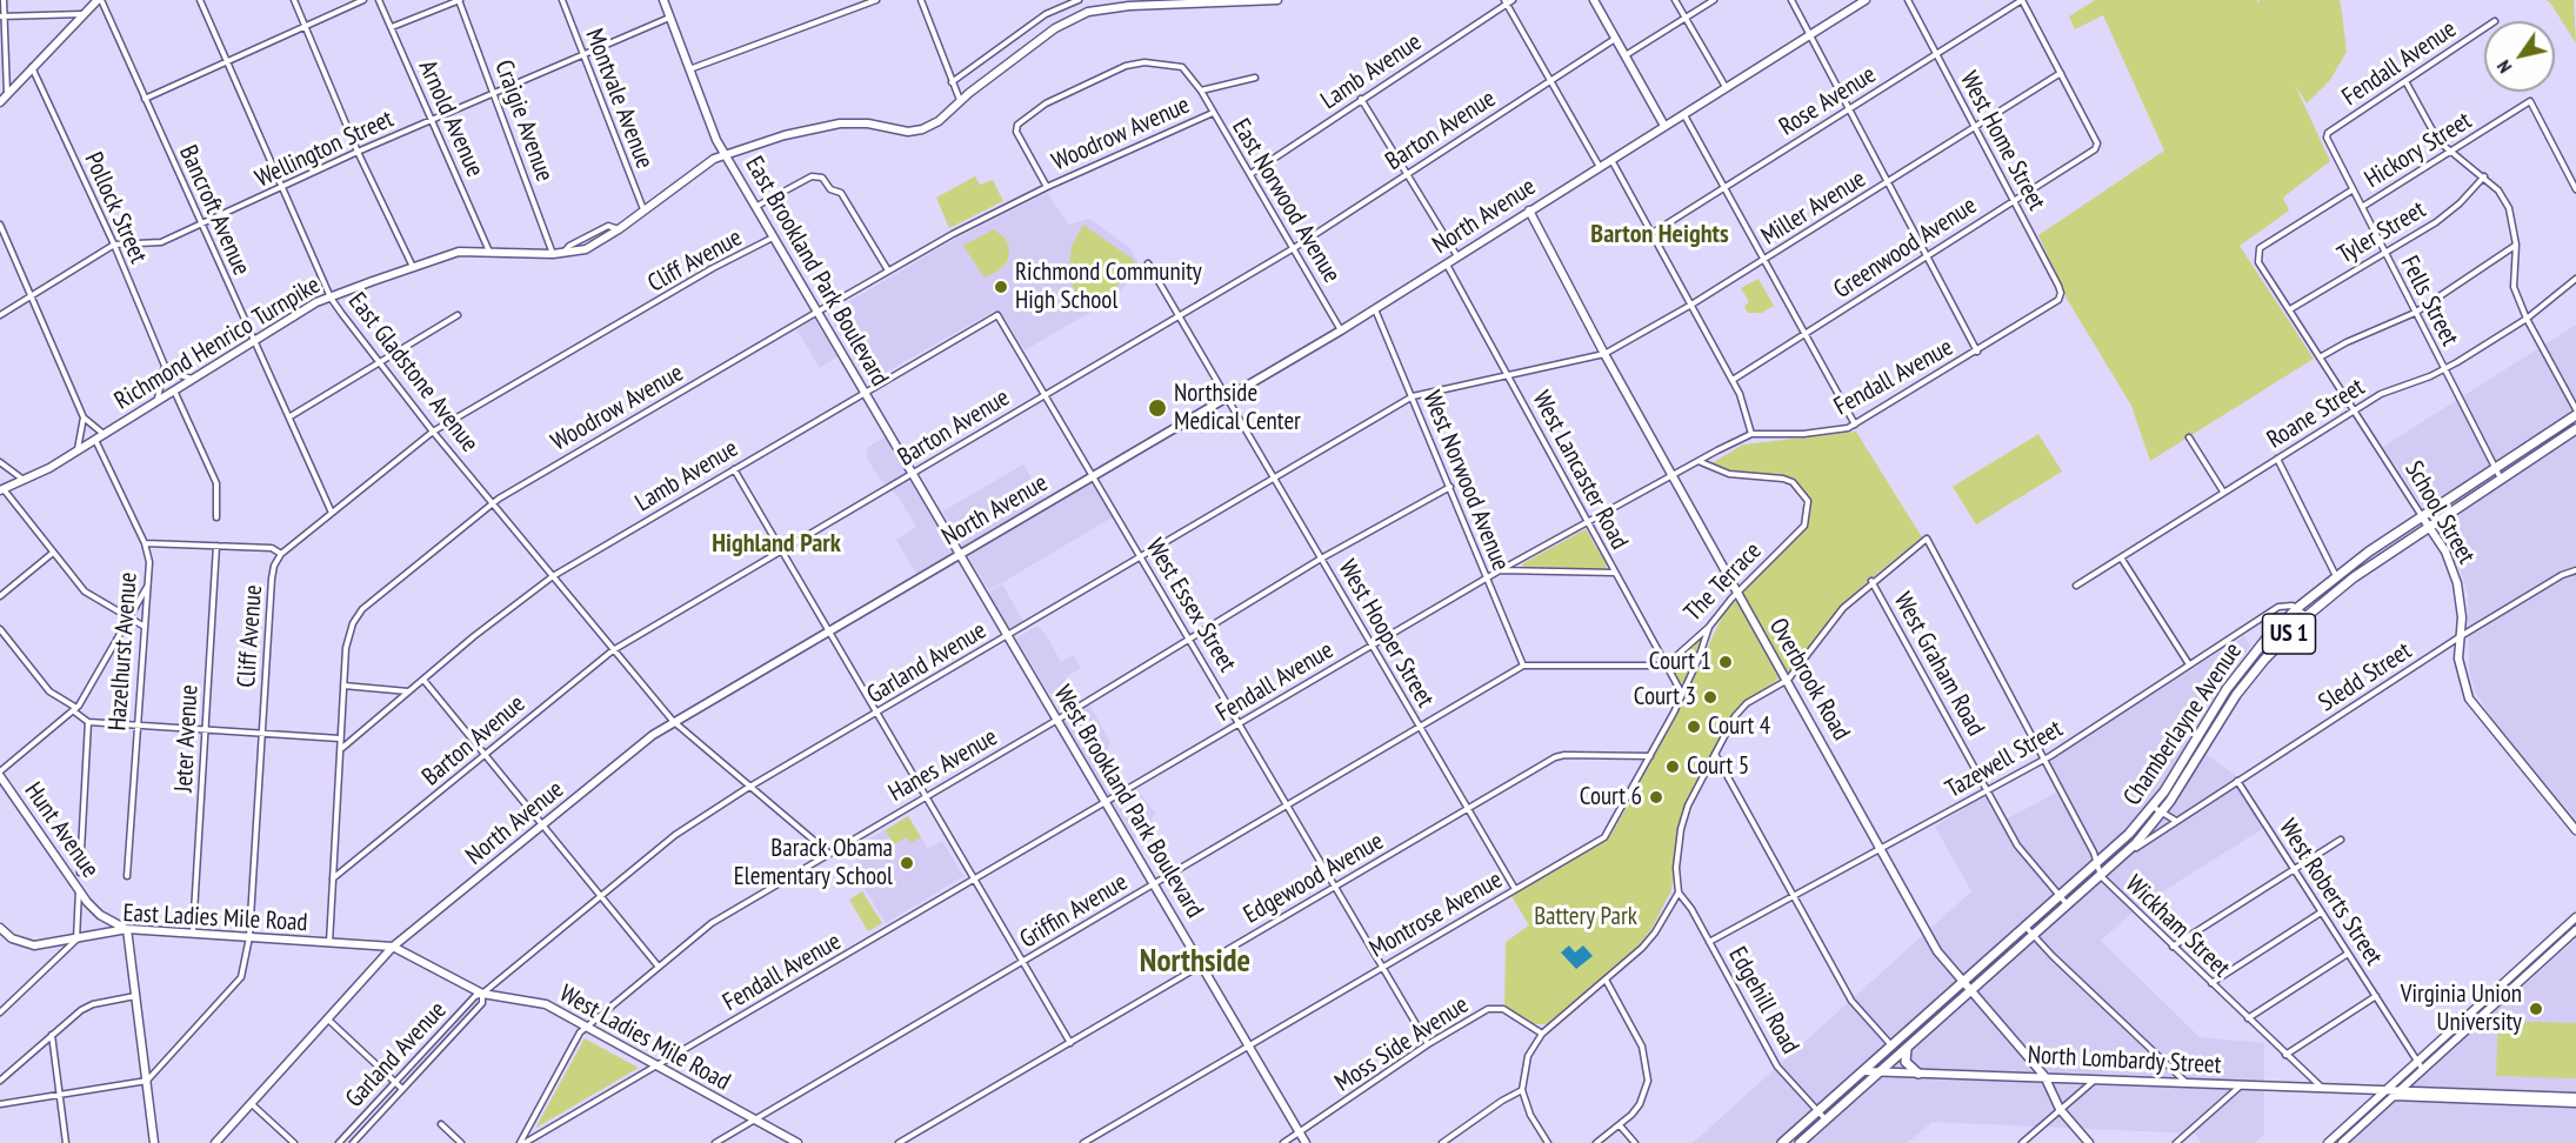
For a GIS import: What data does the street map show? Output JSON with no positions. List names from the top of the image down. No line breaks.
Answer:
{"streets":{"main road":["US 1","Chamberlayne Avenue"],"street":["Fendall Avenue","Lamb Avenue","Montvale Avenue","Rose Avenue","Arnold Avenue","Craigie Avenue","Barton Avenue","Woodrow Avenue","West Home Street","Wellington Street","Hickory Street","East Norwood Avenue","Pollock Street","Miller Avenue","Bancroft Avenue","North Avenue","Tyler Street","Greenwood Avenue","Cliff Avenue","East Brookland Park Boulevard","Fells Street","Richmond Henrico Turnpike","East Gladstone Avenue","Roane Street","West Lancaster Road","West Norwood Avenue","School Street","The Terrace","West Essex Street","West Hooper Street","Hazelhurst Avenue","Garland Avenue","West Graham Road","Sledd Street","Overbrook Road","Jeter Avenue","Tazewell Street","Hanes Avenue","West Brookland Park Boulevard","Hunt Avenue","Edgewood Avenue","West Roberts Street","Griffin Avenue","Montrose Avenue","East Ladies Mile Road","Wickham Street","Edgehill Road","West Ladies Mile Road","Moss Side Avenue","North Lombardy Street"]},"crossings":[["Fendall Avenue","West Home Street"],["Fendall Avenue","Fells Street"],["Fendall Avenue","West Lancaster Road"],["Fendall Avenue","West Norwood Avenue"],["Fendall Avenue","The Terrace"],["Fendall Avenue","West Essex Street"],["Fendall Avenue","West Hooper Street"],["Fendall Avenue","Overbrook Road"],["Fendall Avenue","Hanes Avenue"],["Fendall Avenue","West Brookland Park Boulevard"],["Fendall Avenue","West Ladies Mile Road"],["Lamb Avenue","Woodrow Avenue"],["Lamb Avenue","East Norwood Avenue"],["Lamb Avenue","East Brookland Park Boulevard"],["Lamb Avenue","East Gladstone Avenue"],["Lamb Avenue","West Essex Street"],["Montvale Avenue","Wellington Street"],["Montvale Avenue","Richmond Henrico Turnpike"],["Rose Avenue","West Home Street"],["Arnold Avenue","Wellington Street"],["Arnold Avenue","Richmond Henrico Turnpike"],["Craigie Avenue","Wellington Street"],["Craigie Avenue","Richmond Henrico Turnpike"],["Barton Avenue","Woodrow Avenue"],["Barton Avenue","East Norwood Avenue"],["Barton Avenue","East Brookland Park Boulevard"],["Barton Avenue","East Gladstone Avenue"],["Barton Avenue","West Essex Street"],["Barton Avenue","West Hooper Street"],["Woodrow Avenue","East Norwood Avenue"],["Woodrow Avenue","East Brookland Park Boulevard"],["Woodrow Avenue","East Gladstone Avenue"],["Woodrow Avenue","East Ladies Mile Road"],["West Home Street","Miller Avenue"],["West Home Street","Greenwood Avenue"],["Wellington Street","Pollock Street"],["Wellington Street","Bancroft Avenue"],["Wellington Street","East Brookland Park Boulevard"],["Wellington Street","East Gladstone Avenue"],["Hickory Street","Fells Street"],["Hickory Street","School Street"],["East Norwood Avenue","North Avenue"],["Miller Avenue","Greenwood Avenue"],["Miller Avenue","West Lancaster Road"],["Miller Avenue","West Norwood Avenue"],["Miller Avenue","Garland Avenue"],["Miller Avenue","Overbrook Road"],["Bancroft Avenue","Cliff Avenue"],["Bancroft Avenue","Richmond Henrico Turnpike"],["North Avenue","East Brookland Park Boulevard"],["North Avenue","East Gladstone Avenue"],["North Avenue","West Lancaster Road"],["North Avenue","West Norwood Avenue"],["North Avenue","West Essex Street"],["North Avenue","West Hooper Street"],["North Avenue","Overbrook Road"],["North Avenue","West Brookland Park Boulevard"],["North Avenue","East Ladies Mile Road"],["North Avenue","West Ladies Mile Road"],["Tyler Street","Fells Street"],["Tyler Street","School Street"],["Cliff Avenue","East Brookland Park Boulevard"],["Cliff Avenue","East Gladstone Avenue"],["Cliff Avenue","East Ladies Mile Road"],["East Brookland Park Boulevard","Richmond Henrico Turnpike"],["East Brookland Park Boulevard","West Brookland Park Boulevard"],["Fells Street","Roane Street"],["Fells Street","Chamberlayne Avenue"],["Richmond Henrico Turnpike","East Gladstone Avenue"],["Richmond Henrico Turnpike","Hazelhurst Avenue"],["East Gladstone Avenue","Garland Avenue"],["East Gladstone Avenue","Hanes Avenue"],["Roane Street","School Street"],["West Lancaster Road","The Terrace"],["West Lancaster Road","Montrose Avenue"],["West Norwood Avenue","Garland Avenue"],["West Norwood Avenue","Hanes Avenue"],["West Norwood Avenue","Griffin Avenue"],["School Street","Sledd Street"],["School Street","Chamberlayne Avenue"],["The Terrace","Overbrook Road"],["The Terrace","Montrose Avenue"],["West Essex Street","Garland Avenue"],["West Essex Street","Hanes Avenue"],["West Essex Street","Edgewood Avenue"],["West Essex Street","Griffin Avenue"],["West Essex Street","Montrose Avenue"],["West Essex Street","Moss Side Avenue"],["West Hooper Street","Garland Avenue"],["West Hooper Street","Hanes Avenue"],["West Hooper Street","Edgewood Avenue"],["West Hooper Street","Griffin Avenue"],["West Hooper Street","Montrose Avenue"],["Garland Avenue","West Brookland Park Boulevard"],["Garland Avenue","West Ladies Mile Road"],["West Graham Road","Chamberlayne Avenue"],["West Graham Road","Tazewell Street"],["West Graham Road","Wickham Street"],["Sledd Street","Chamberlayne Avenue"],["Sledd Street","West Roberts Street"],["Overbrook Road","Chamberlayne Avenue"],["Overbrook Road","Tazewell Street"],["Overbrook Road","North Lombardy Street"],["Chamberlayne Avenue","Tazewell Street"],["Chamberlayne Avenue","Wickham Street"],["Chamberlayne Avenue","Edgehill Road"],["Chamberlayne Avenue","North Lombardy Street"],["Jeter Avenue","East Ladies Mile Road"],["Tazewell Street","Wickham Street"],["Tazewell Street","Edgehill Road"],["Hanes Avenue","West Brookland Park Boulevard"],["Hanes Avenue","West Ladies Mile Road"],["West Brookland Park Boulevard","Edgewood Avenue"],["West Brookland Park Boulevard","Griffin Avenue"],["West Brookland Park Boulevard","Montrose Avenue"],["West Brookland Park Boulevard","Moss Side Avenue"],["Hunt Avenue","East Ladies Mile Road"],["Edgewood Avenue","Montrose Avenue"],["Griffin Avenue","West Ladies Mile Road"],["East Ladies Mile Road","West Ladies Mile Road"],["Wickham Street","North Lombardy Street"]],"districts":["Barton Heights","Highland Park","Northside"],"parks":["Battery Park"],"places":["Richmond Community High School","Northside Medical Center","Court 1","Court 3","Court 4","Court 5","Court 6","Barack Obama Elementary School","Virginia Union University"],"north":"bottom left"}
